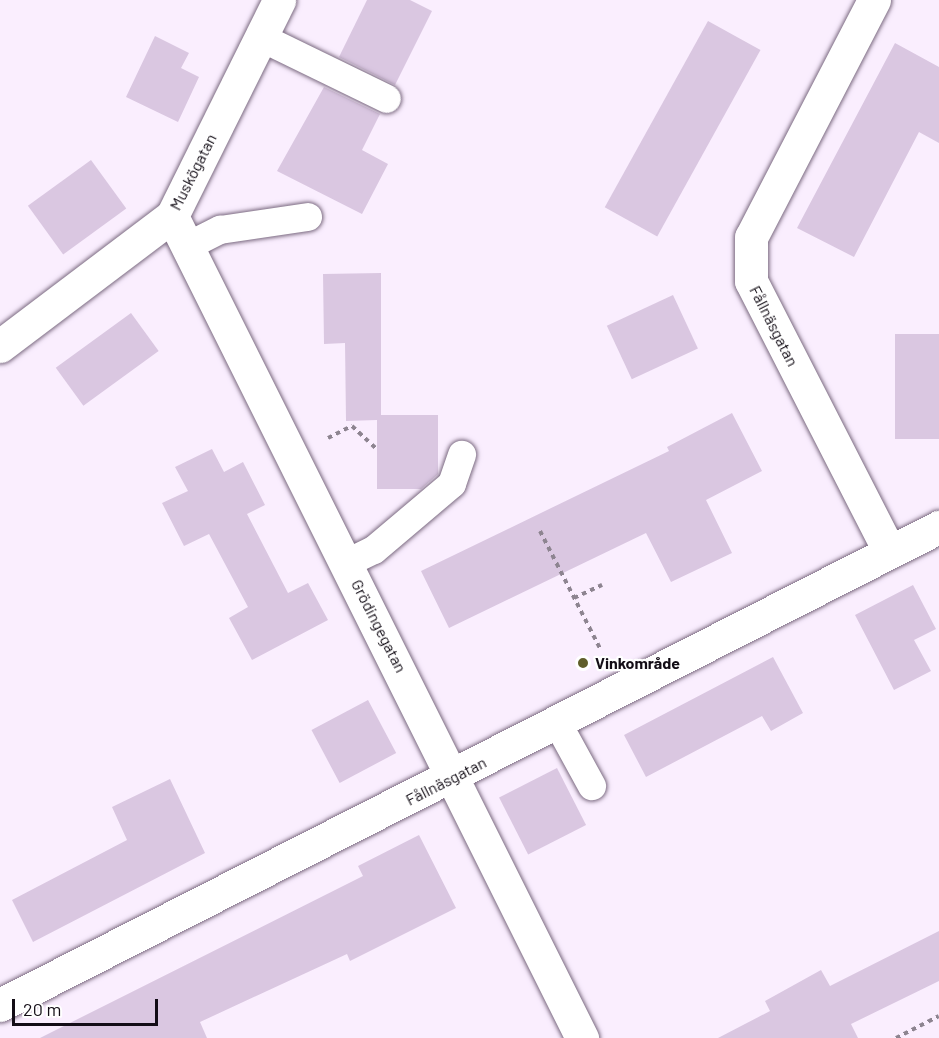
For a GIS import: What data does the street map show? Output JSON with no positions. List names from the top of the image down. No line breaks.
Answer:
{"streets":{"street":["Muskögatan","Fållnäsgatan","Grödingegatan"]},"crossings":[["Muskögatan","Grödingegatan"],["Fållnäsgatan","Grödingegatan"]],"places":["Vinkområde"],"scale_bar":"20 m"}
